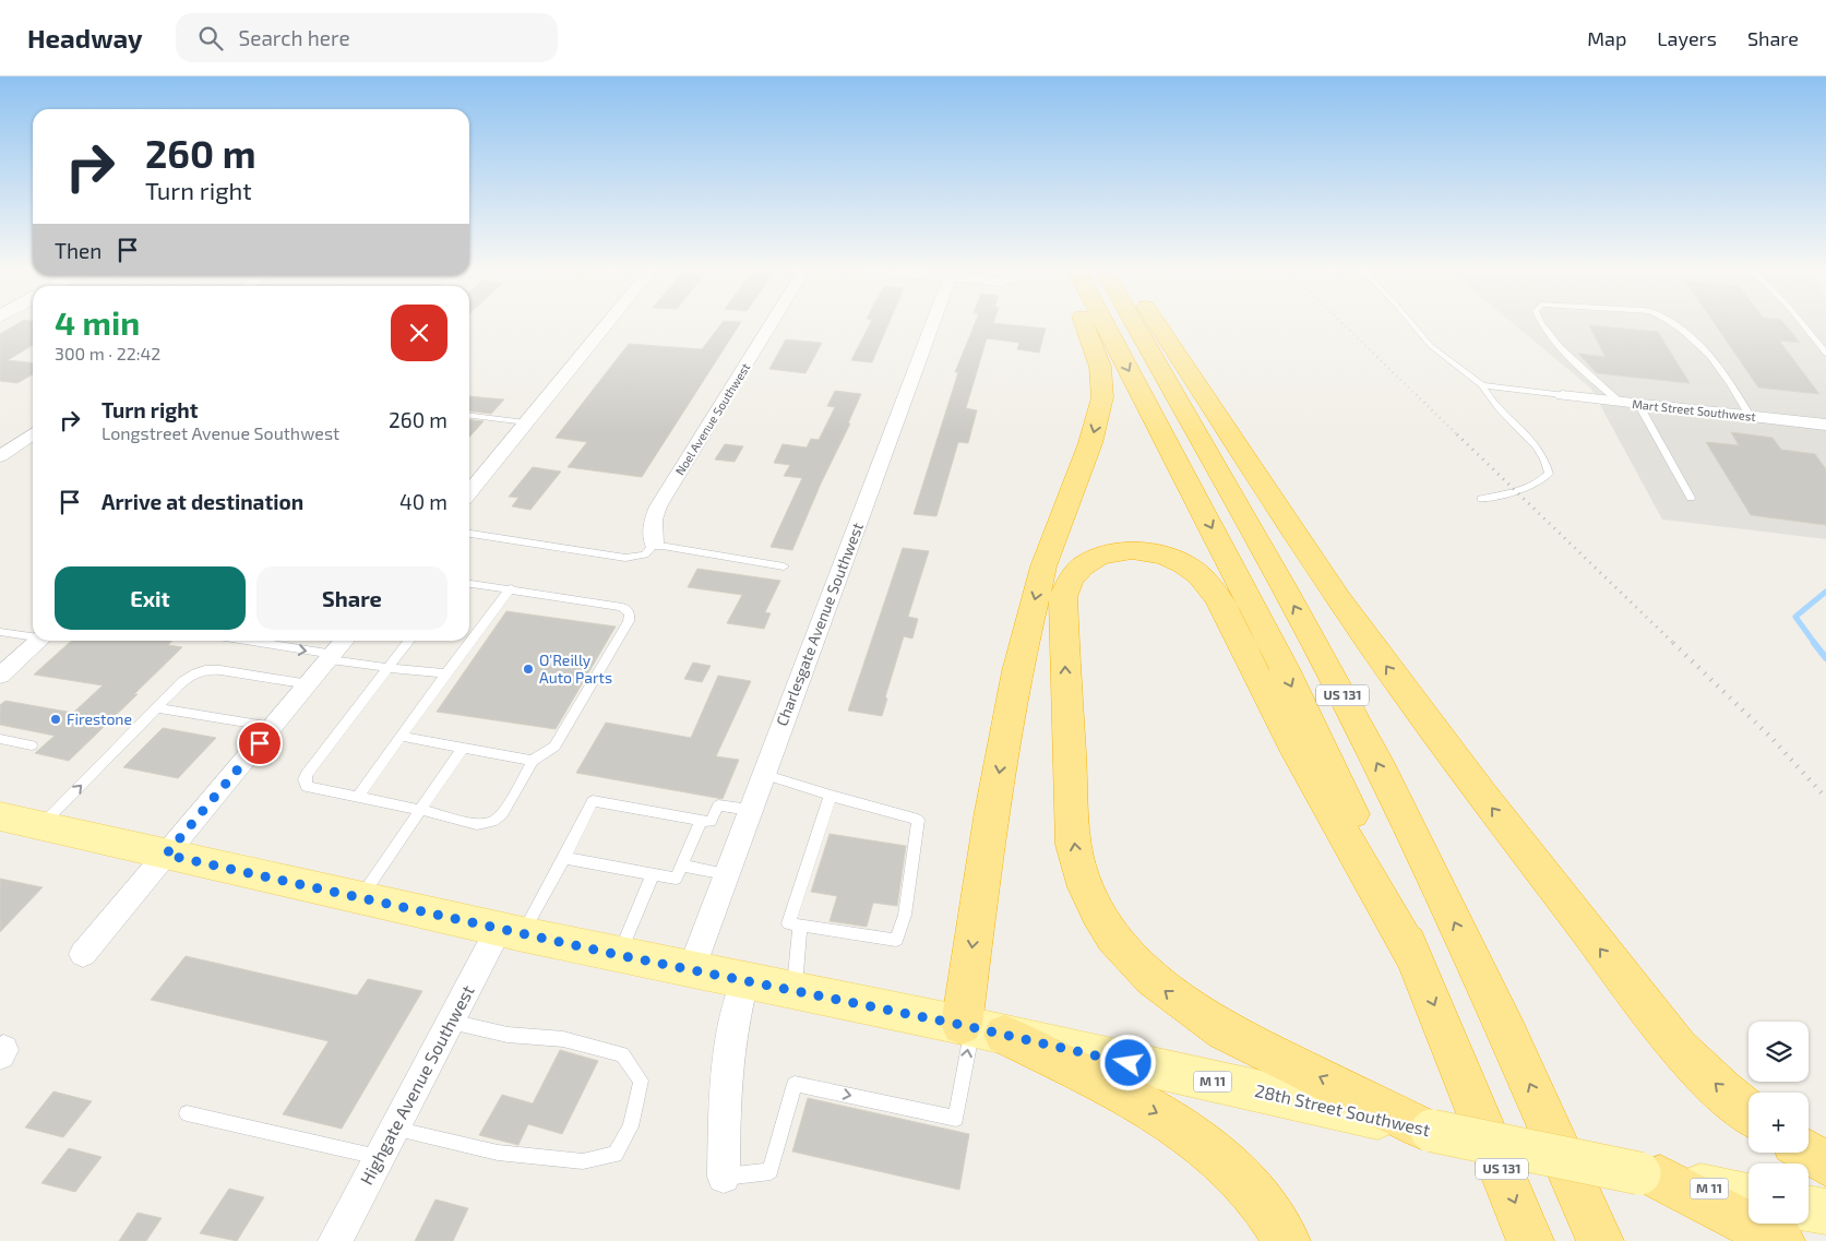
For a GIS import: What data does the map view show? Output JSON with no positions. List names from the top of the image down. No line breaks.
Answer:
{"streets":{"highway":["US 131"],"main road":["M 11","28th Street Southwest"],"street":["Mart Street Southwest","Noel Avenue Southwest","Charlesgate Avenue Southwest","Highgate Avenue Southwest"]},"crossings":[["Charlesgate Avenue Southwest","28th Street Southwest"],["Highgate Avenue Southwest","28th Street Southwest"]],"places":["O'Reilly Auto Parts","Firestone"],"page":{"header":"Headway","search":"Search here","nav":["Map","Layers","Share"],"turn":["260 m","Turn right"],"then":"Then","heading":["4 min","300 m · 22:42"],"list":[{"name":"Turn right","note":"Longstreet Avenue Southwest","value":"260 m"},{"name":"Arrive at destination","value":"40 m"}],"buttons":["Exit","Share"],"map_buttons":["+","−"]}}
